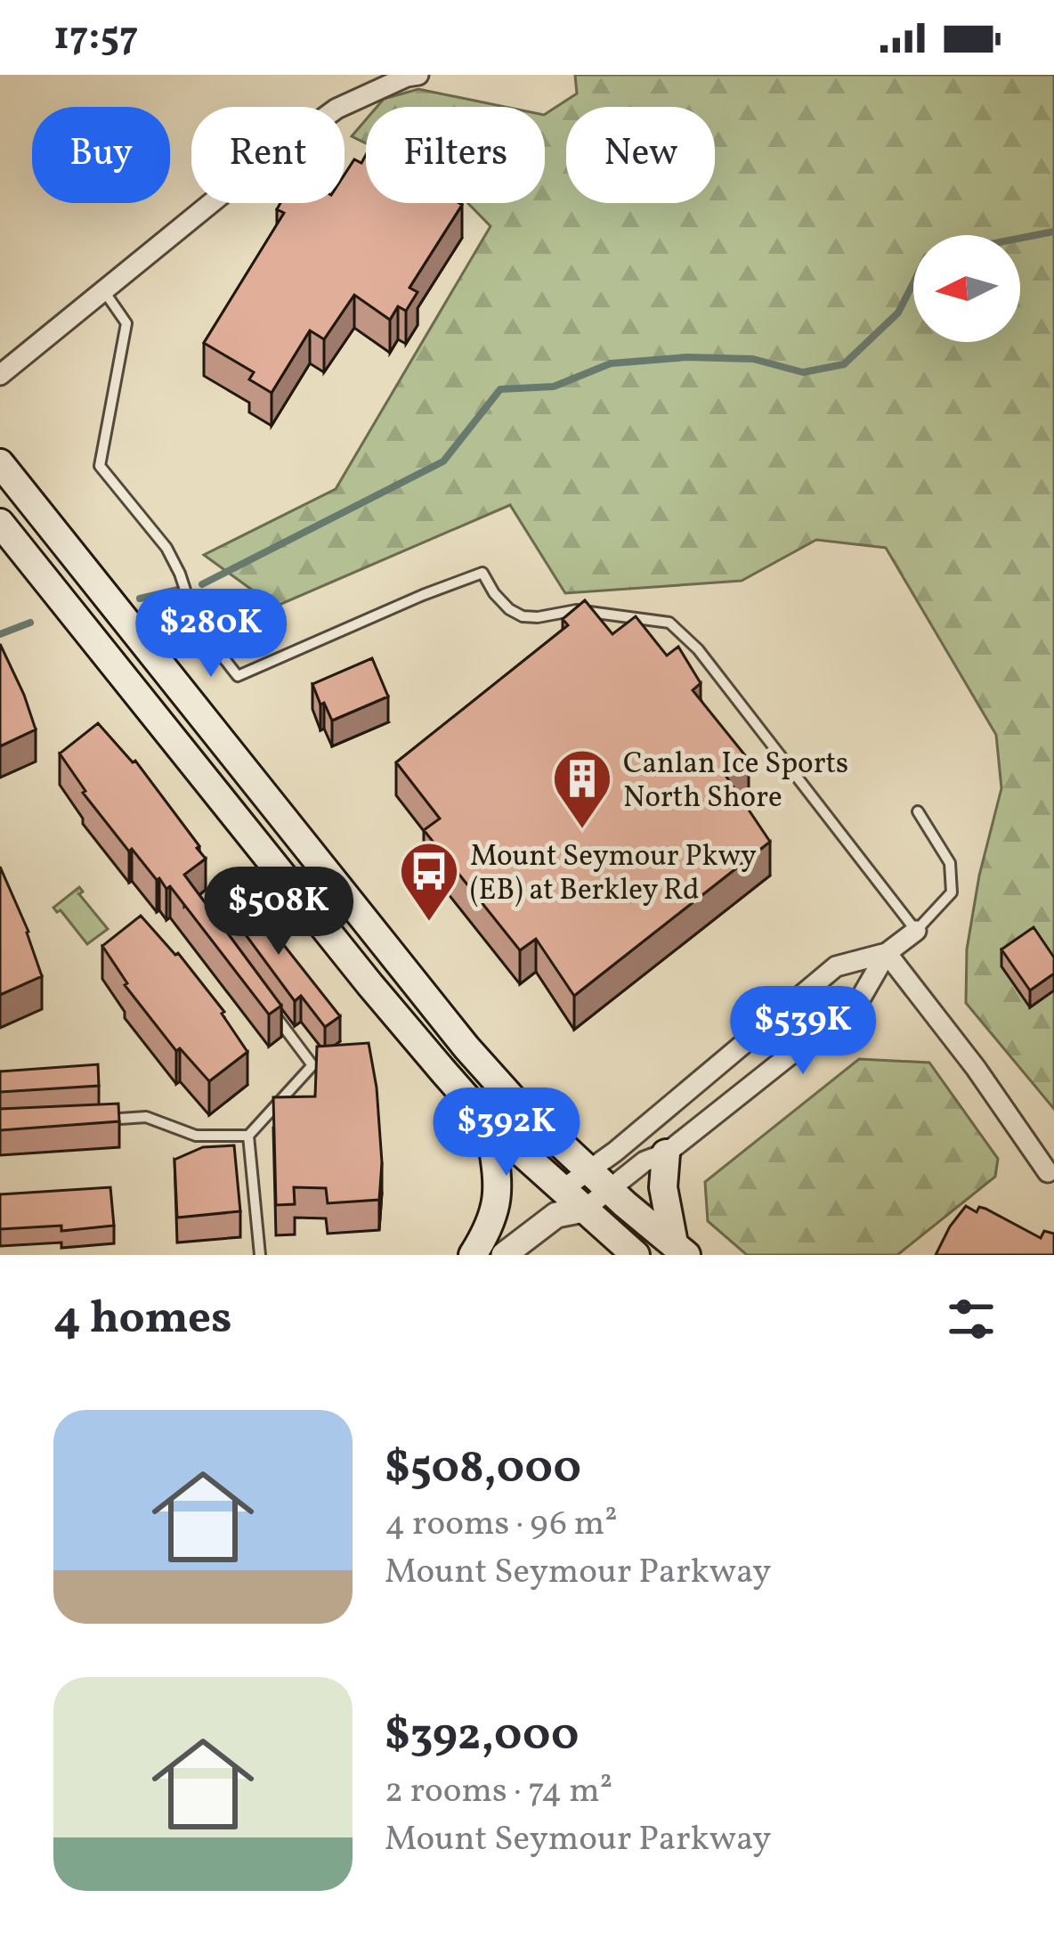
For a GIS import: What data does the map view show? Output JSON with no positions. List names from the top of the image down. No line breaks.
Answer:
{"places":{"building":["Canlan Ice Sports North Shore"],"bus stop":["Mount Seymour Pkwy (EB) at Berkley Rd"]},"north":"left","page":{"status":"17:57","chip":["Buy","Rent","Filters","New"],"price":["$280K","$508K","$539K","$392K"],"heading":"4 homes","list":[{"name":"$508,000","note":"4 rooms · 96 m² · Mount Seymour Parkway"},{"name":"$392,000","note":"2 rooms · 74 m² · Mount Seymour Parkway"}]}}
